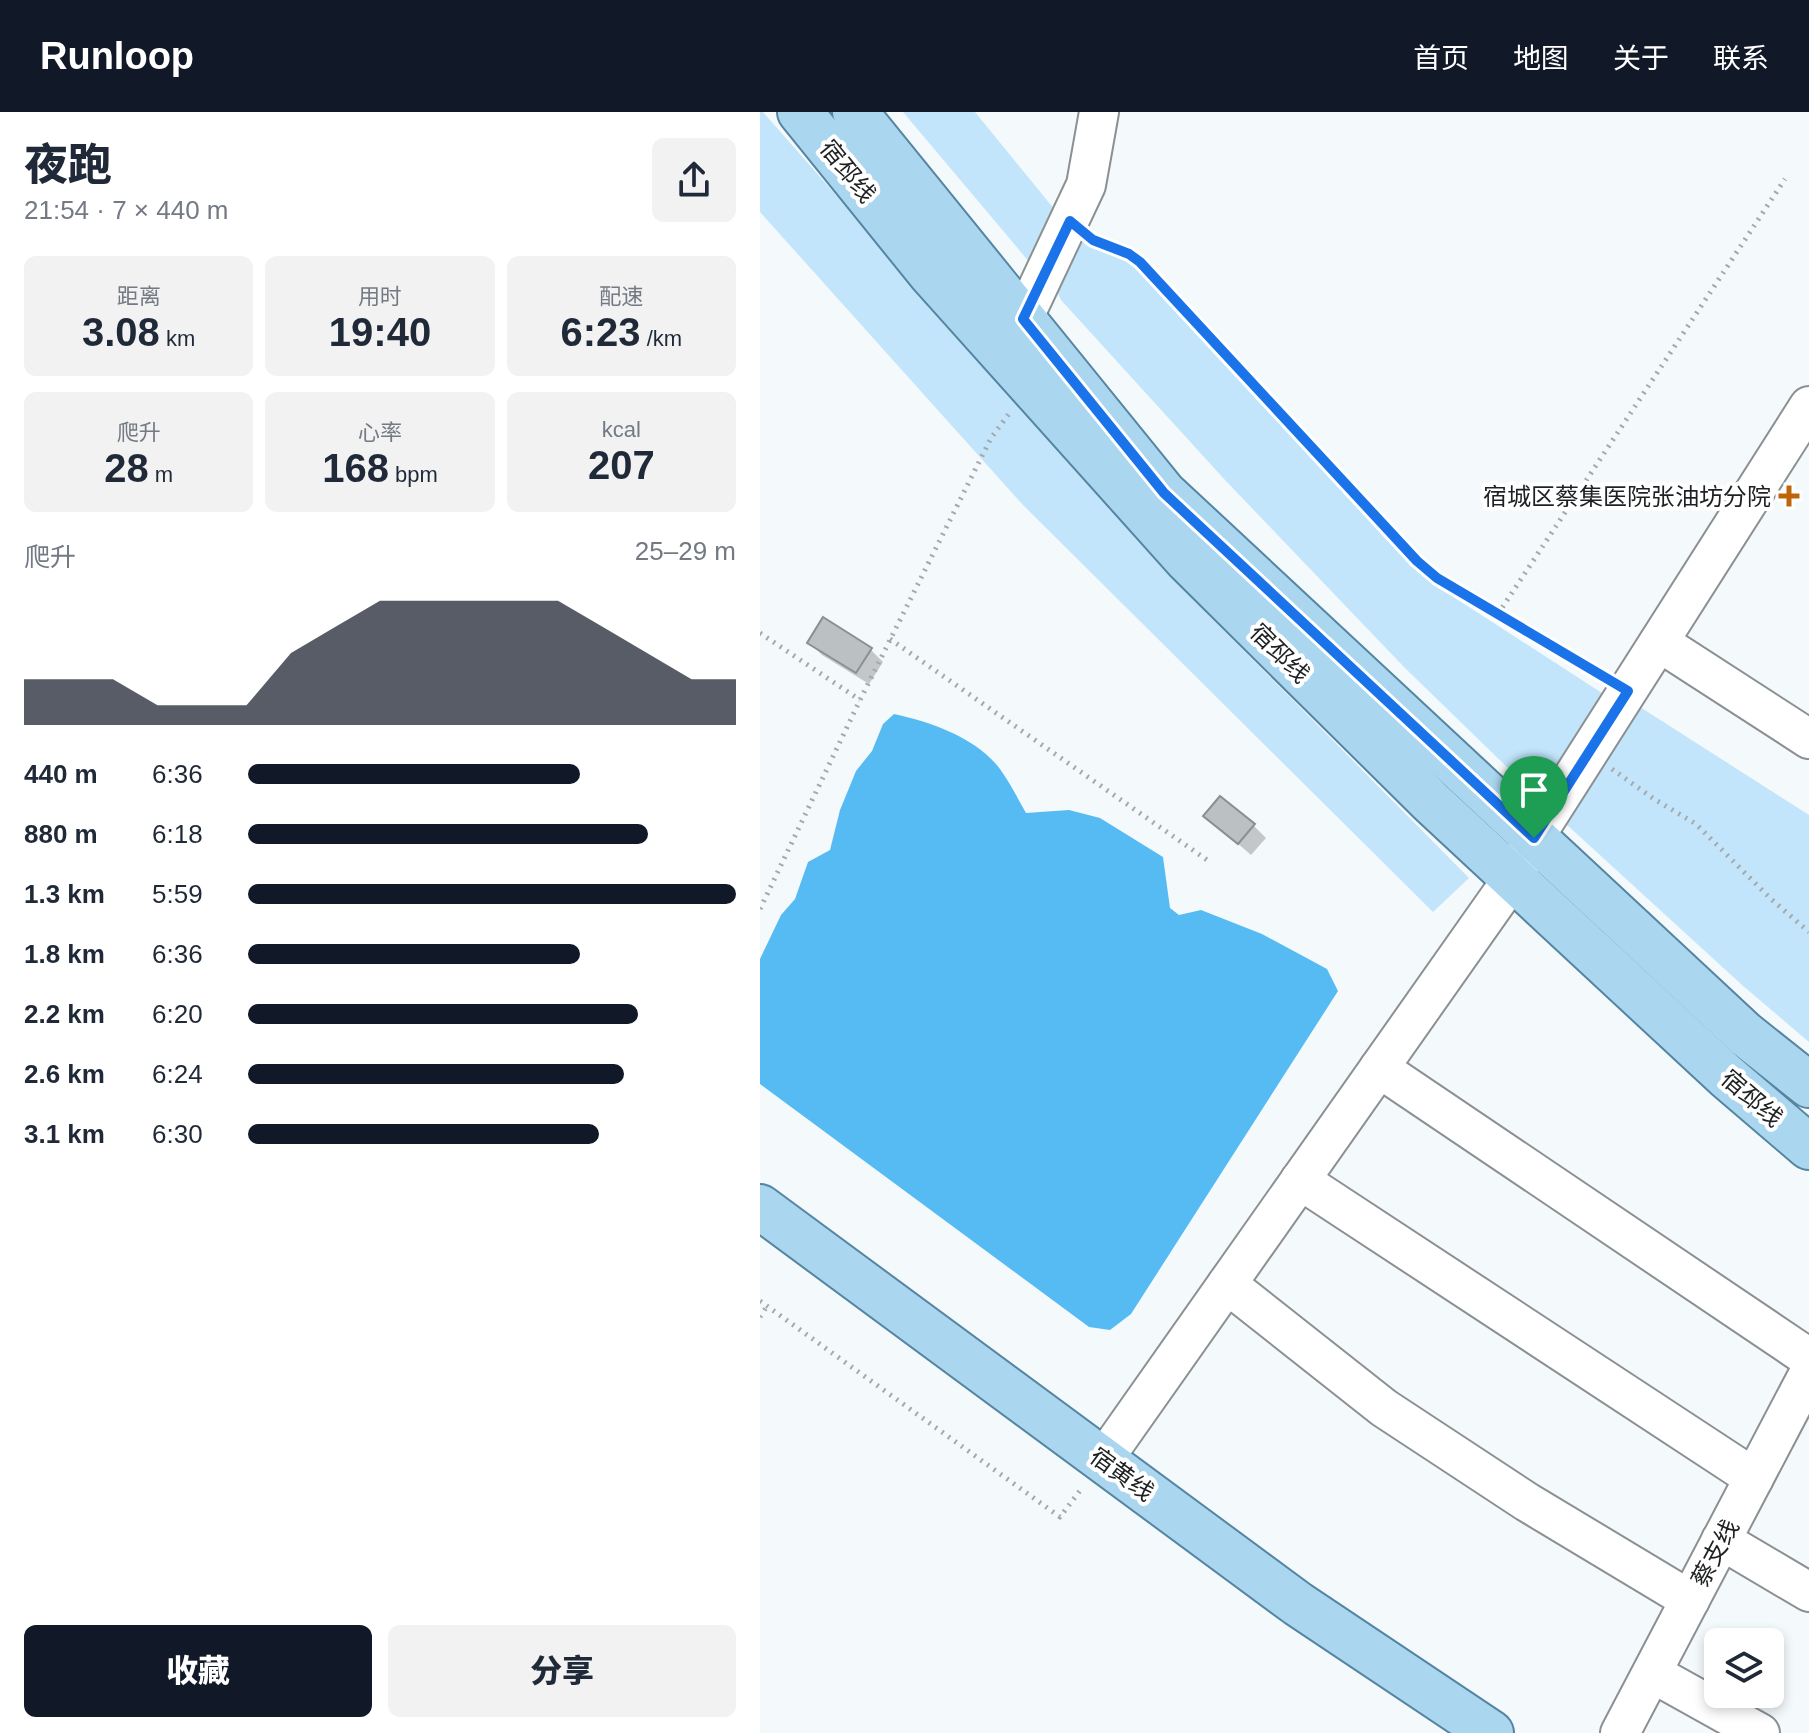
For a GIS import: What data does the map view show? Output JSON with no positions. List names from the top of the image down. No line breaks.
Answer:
{"streets":{"main road":["宿邳线","宿黄线"],"street":["蔡支线"]},"places":{"health":["宿城区蔡集医院张油坊分院"]},"page":{"header":"Runloop","nav":["首页","地图","关于","联系"],"heading":["夜跑","21:54 · 7 × 440 m"],"stats":[["距离","3.08 km"],["用时","19:40"],["配速","6:23 /km"],["爬升","28 m"],["心率","168 bpm"],["kcal","207"]],"chart":["爬升","25–29 m"],"list":[{"name":"440 m","note":"6:36"},{"name":"880 m","note":"6:18"},{"name":"1.3 km","note":"5:59"},{"name":"1.8 km","note":"6:36"},{"name":"2.2 km","note":"6:20"},{"name":"2.6 km","note":"6:24"},{"name":"3.1 km","note":"6:30"}],"buttons":["收藏","分享"]}}
